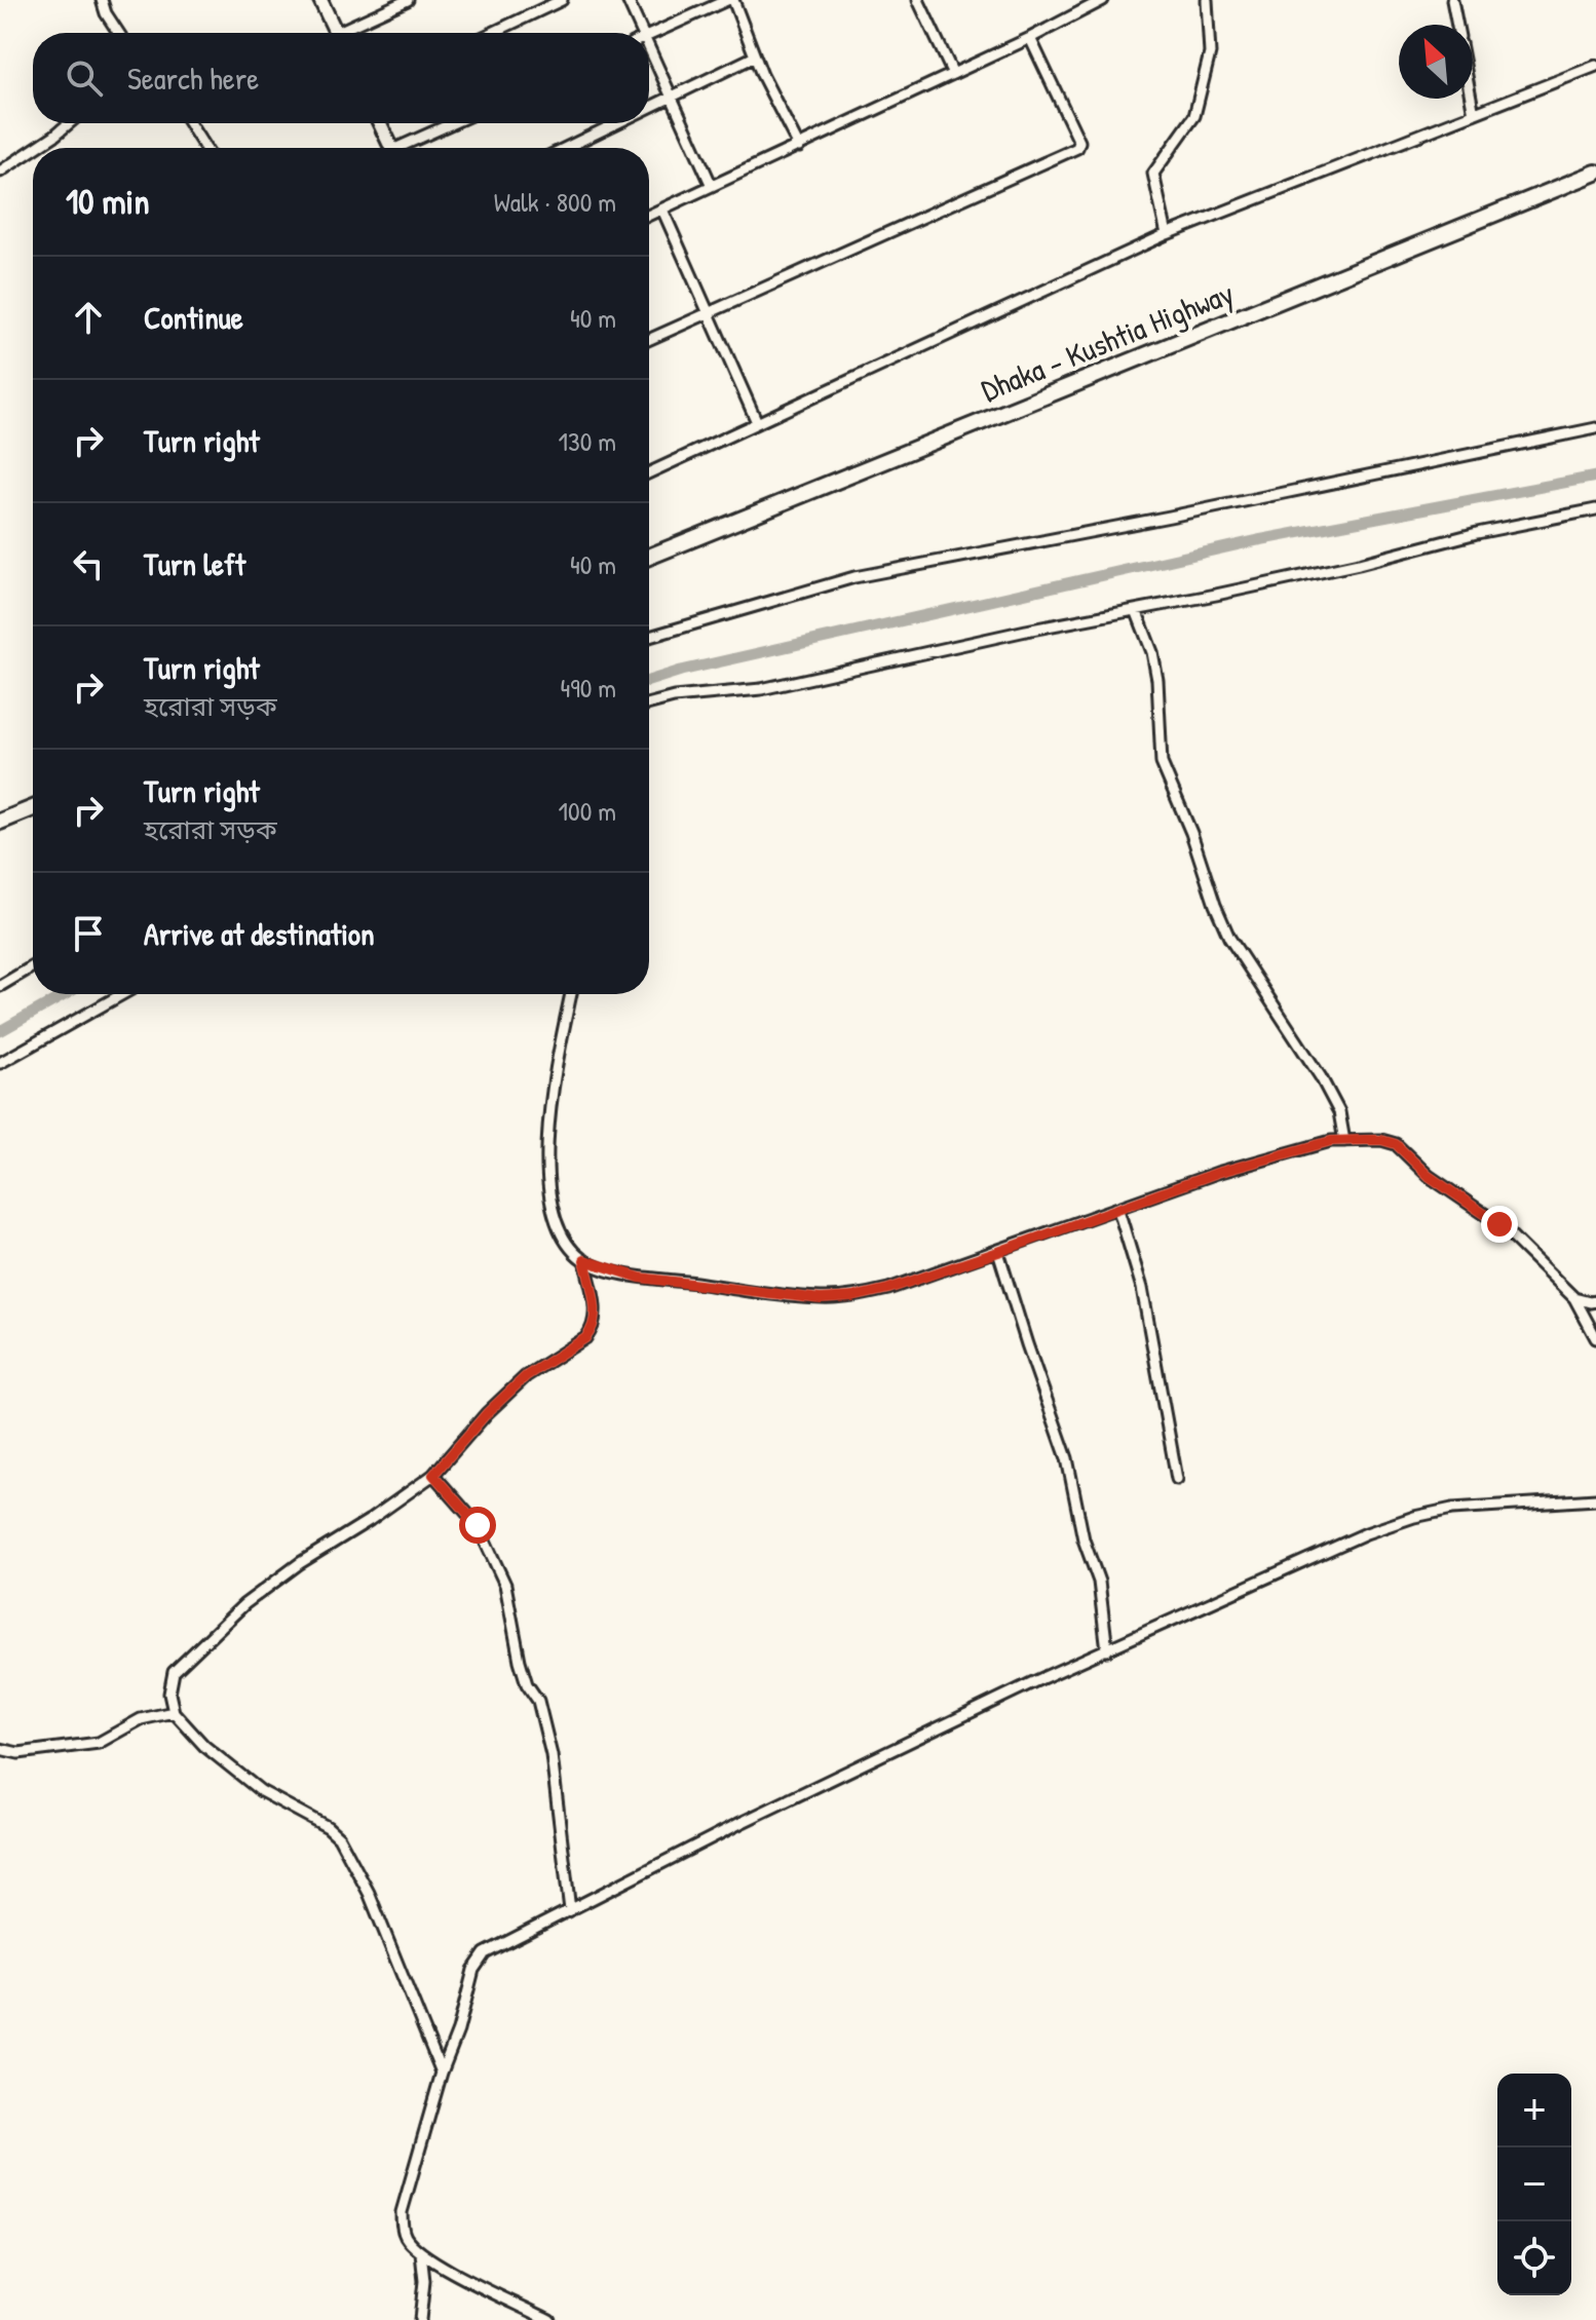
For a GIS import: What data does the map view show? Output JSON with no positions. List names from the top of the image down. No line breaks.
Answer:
{"streets":{"main road":["Dhaka - Kushtia Highway"]},"north":"top left","page":{"search":"Search here","heading":["10 min","Walk · 800 m"],"list":[["Continue","40 m"],["Turn right","130 m"],["Turn left","40 m"],["Turn right","হরোরা সড়ক","490 m"],["Turn right","হরোরা সড়ক","100 m"],"Arrive at destination"],"map_buttons":["+","−"]}}
